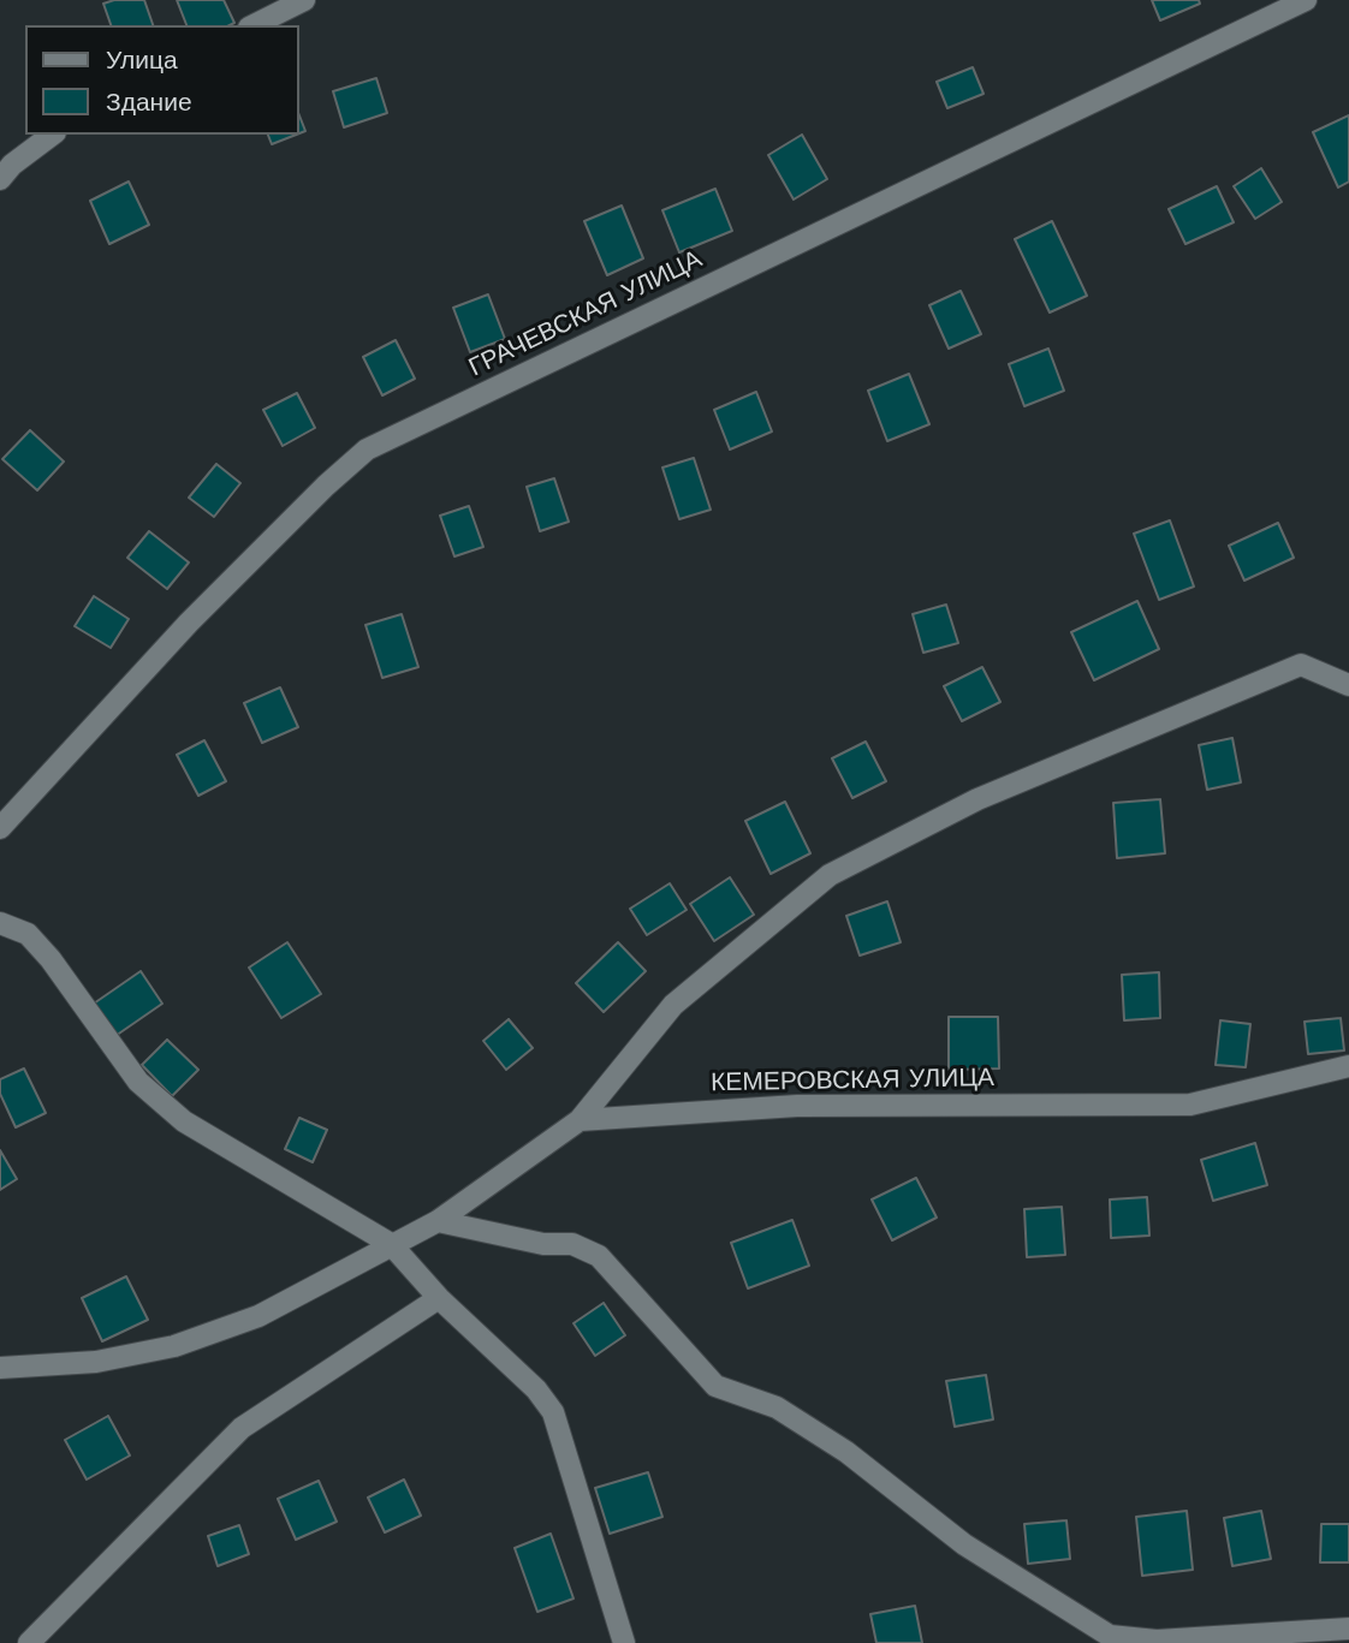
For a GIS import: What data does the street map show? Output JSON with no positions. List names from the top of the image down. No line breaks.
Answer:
{"streets":{"street":["ГРАЧЕВСКАЯ УЛИЦА","КЕМЕРОВСКАЯ УЛИЦА"]},"legend":["Улица","Здание"]}
